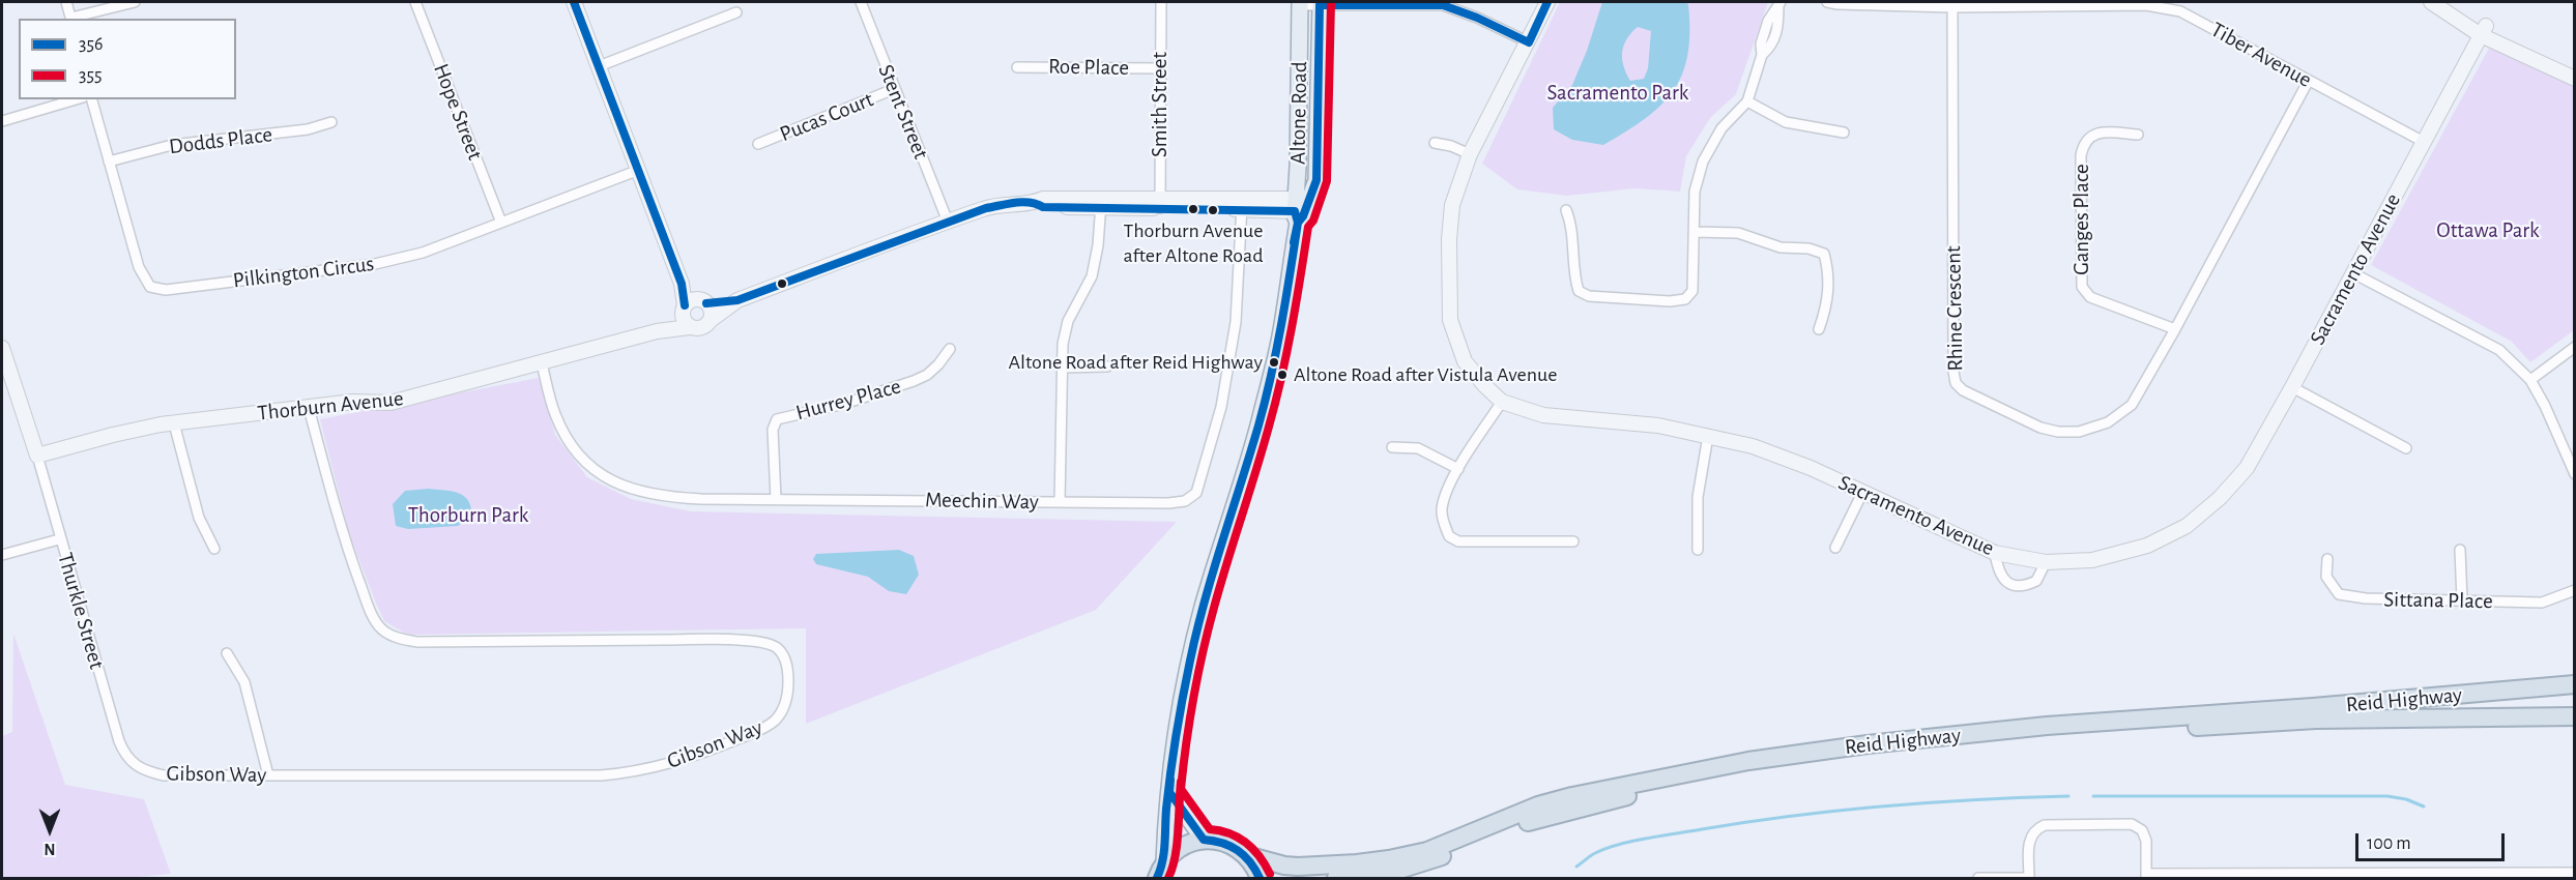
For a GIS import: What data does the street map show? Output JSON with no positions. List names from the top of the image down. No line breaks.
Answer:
{"streets":{"highway":["Reid Highway"],"main road":["Altone Road"],"street":["Tiber Avenue","Roe Place","Smith Street","Hope Street","Stent Street","Pucas Court","Dodds Place","Ganges Place","Sacramento Avenue","Pilkington Circus","Rhine Crescent","Hurrey Place","Thorburn Avenue","Meechin Way","Sittana Place","Thurkle Street","Gibson Way"]},"crossings":[["Tiber Avenue","Sacramento Avenue"],["Tiber Avenue","Rhine Crescent"],["Roe Place","Smith Street"],["Hope Street","Pilkington Circus"],["Stent Street","Pucas Court"],["Dodds Place","Pilkington Circus"],["Ganges Place","Rhine Crescent"],["Hurrey Place","Meechin Way"],["Thorburn Avenue","Meechin Way"],["Thorburn Avenue","Thurkle Street"],["Thorburn Avenue","Gibson Way"],["Thurkle Street","Gibson Way"]],"parks":["Sacramento Park","Ottawa Park","Thorburn Park"],"places":["Thorburn Avenue after Altone Road","Altone Road after Reid Highway","Altone Road after Vistula Avenue"],"lines":["transit line 356","transit line 355"],"legend":["356","355"],"scale_bar":"100 m","north":"bottom"}
